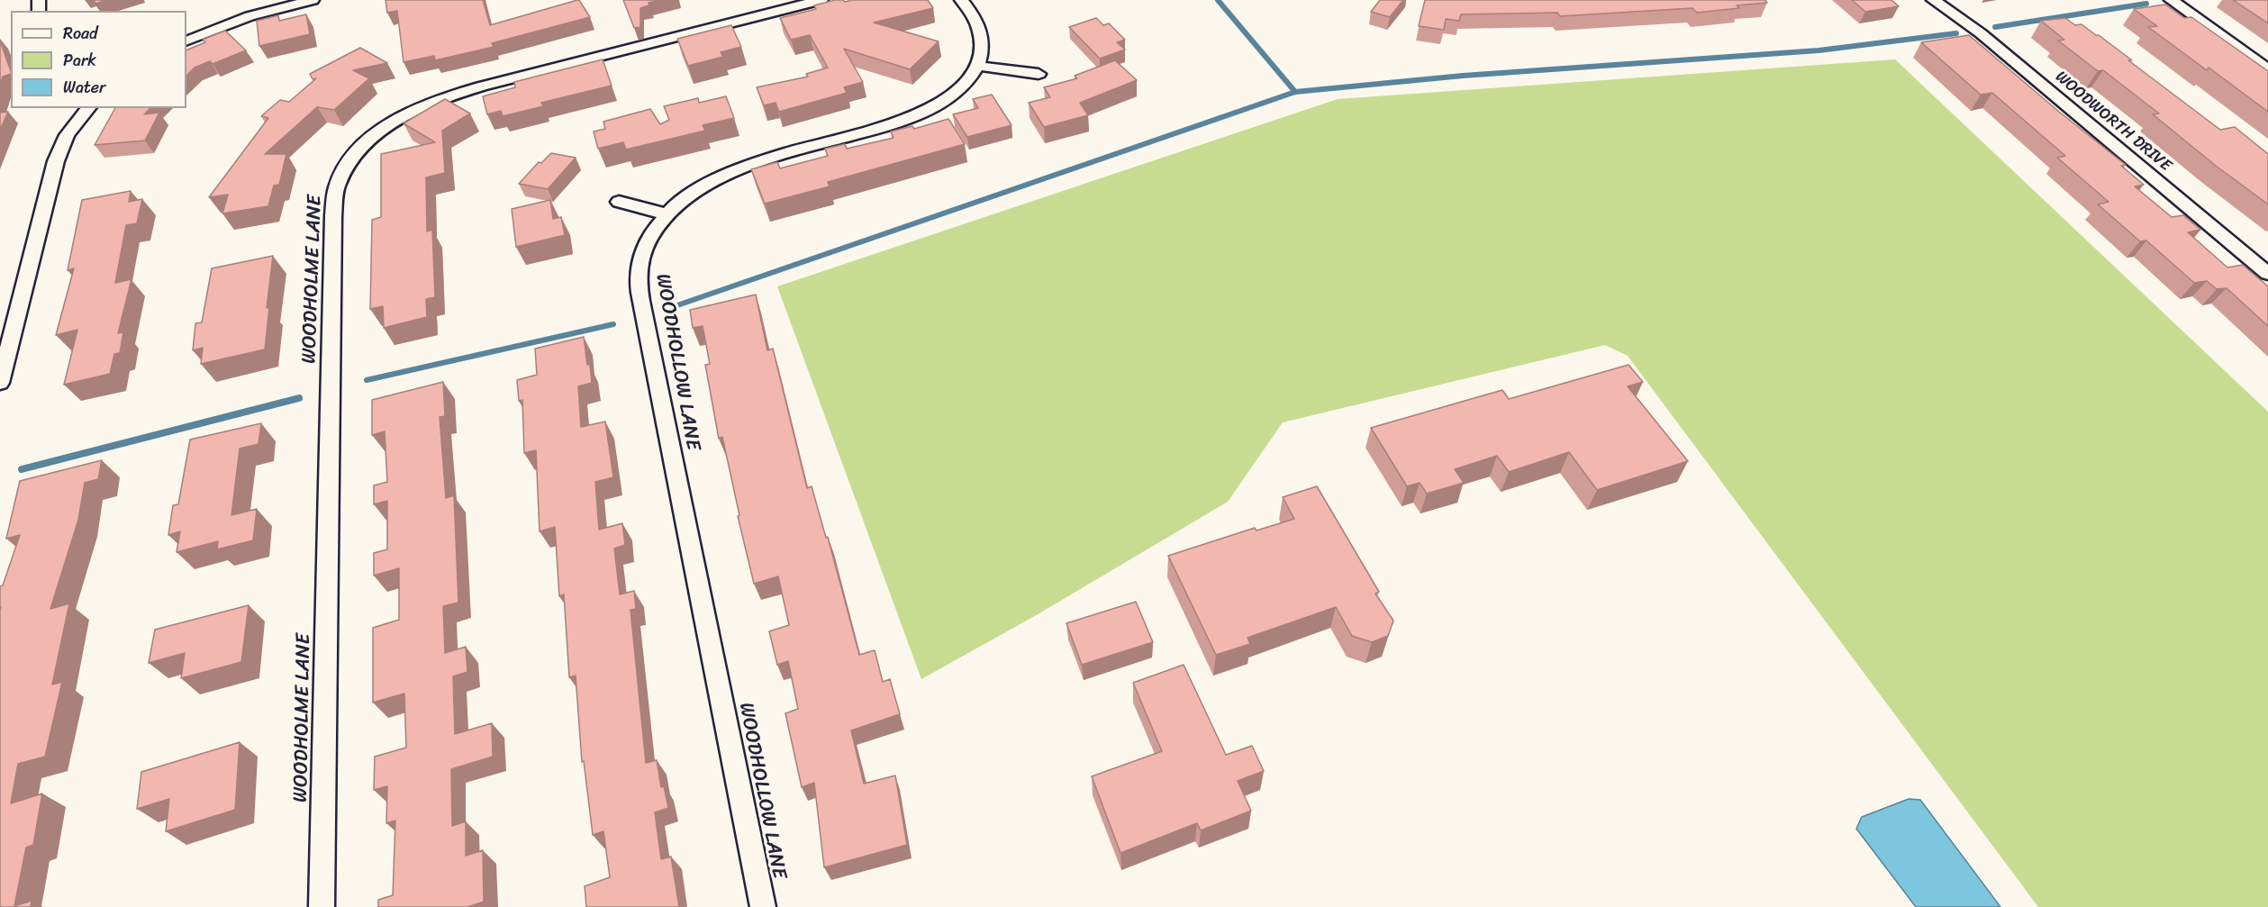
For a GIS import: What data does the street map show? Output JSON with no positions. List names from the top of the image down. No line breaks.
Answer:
{"streets":{"street":["WOODWORTH DRIVE","WOODHOLME LANE","WOODHOLLOW LANE"]},"legend":["Road","Park","Water"]}
